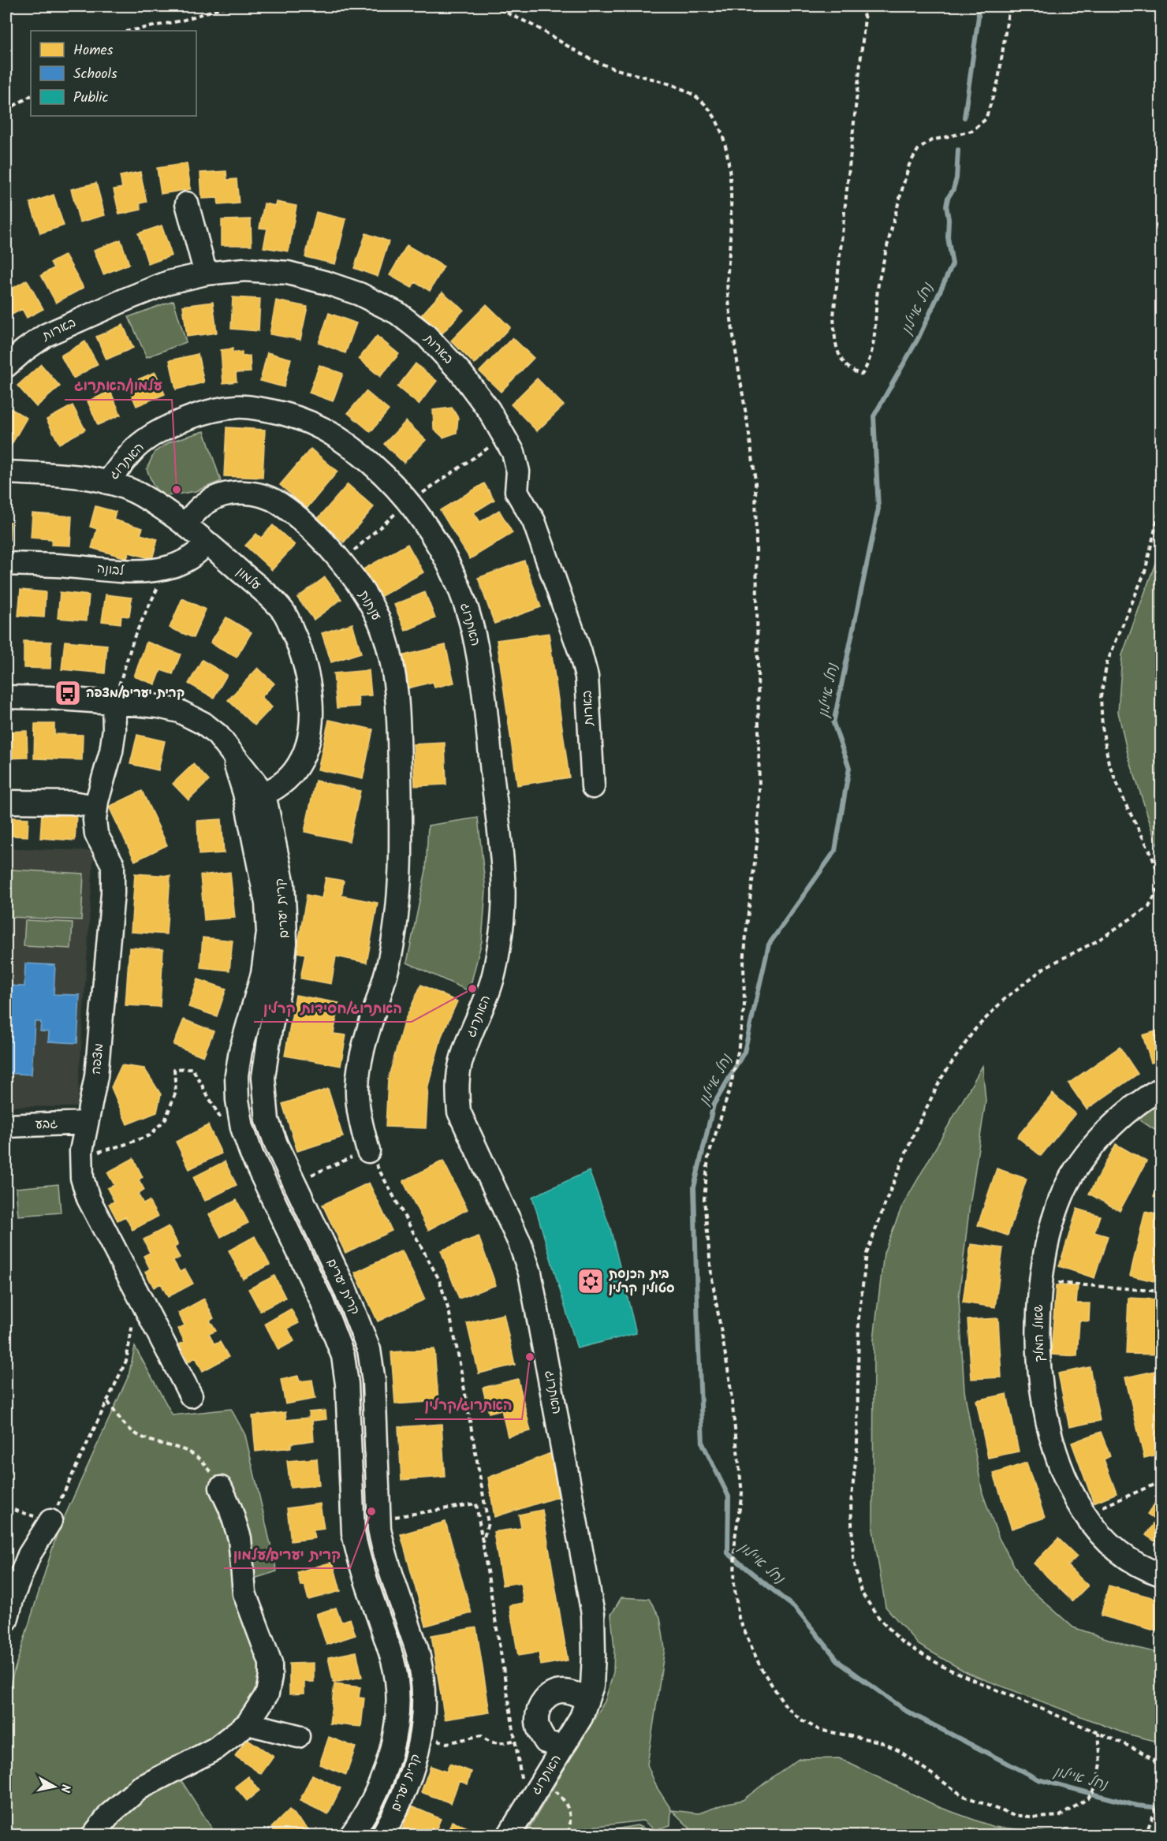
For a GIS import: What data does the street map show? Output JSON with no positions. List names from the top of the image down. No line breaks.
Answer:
{"streets":{"street":["בארות","האתרוג","לבונה","עלמון","ענתות","קרית יערים","מצפה","גבע","שאול המלך"]},"crossings":[["האתרוג","עלמון"],["לבונה","עלמון"],["עלמון","ענתות"],["עלמון","קרית יערים"],["קרית יערים","מצפה"],["מצפה","גבע"]],"water":["נחל איילון"],"places":{"other":["עלמון/האתרוג","האתרוג/חסידות קרלין","האתרוג/קרלין","קרית יערים/עלמון"],"bus stop":["קרית יערים/מצפה"],"synagogue":["בית הכנסת סטולין קרלין"]},"legend":["Homes","Schools","Public"],"north":"right"}
